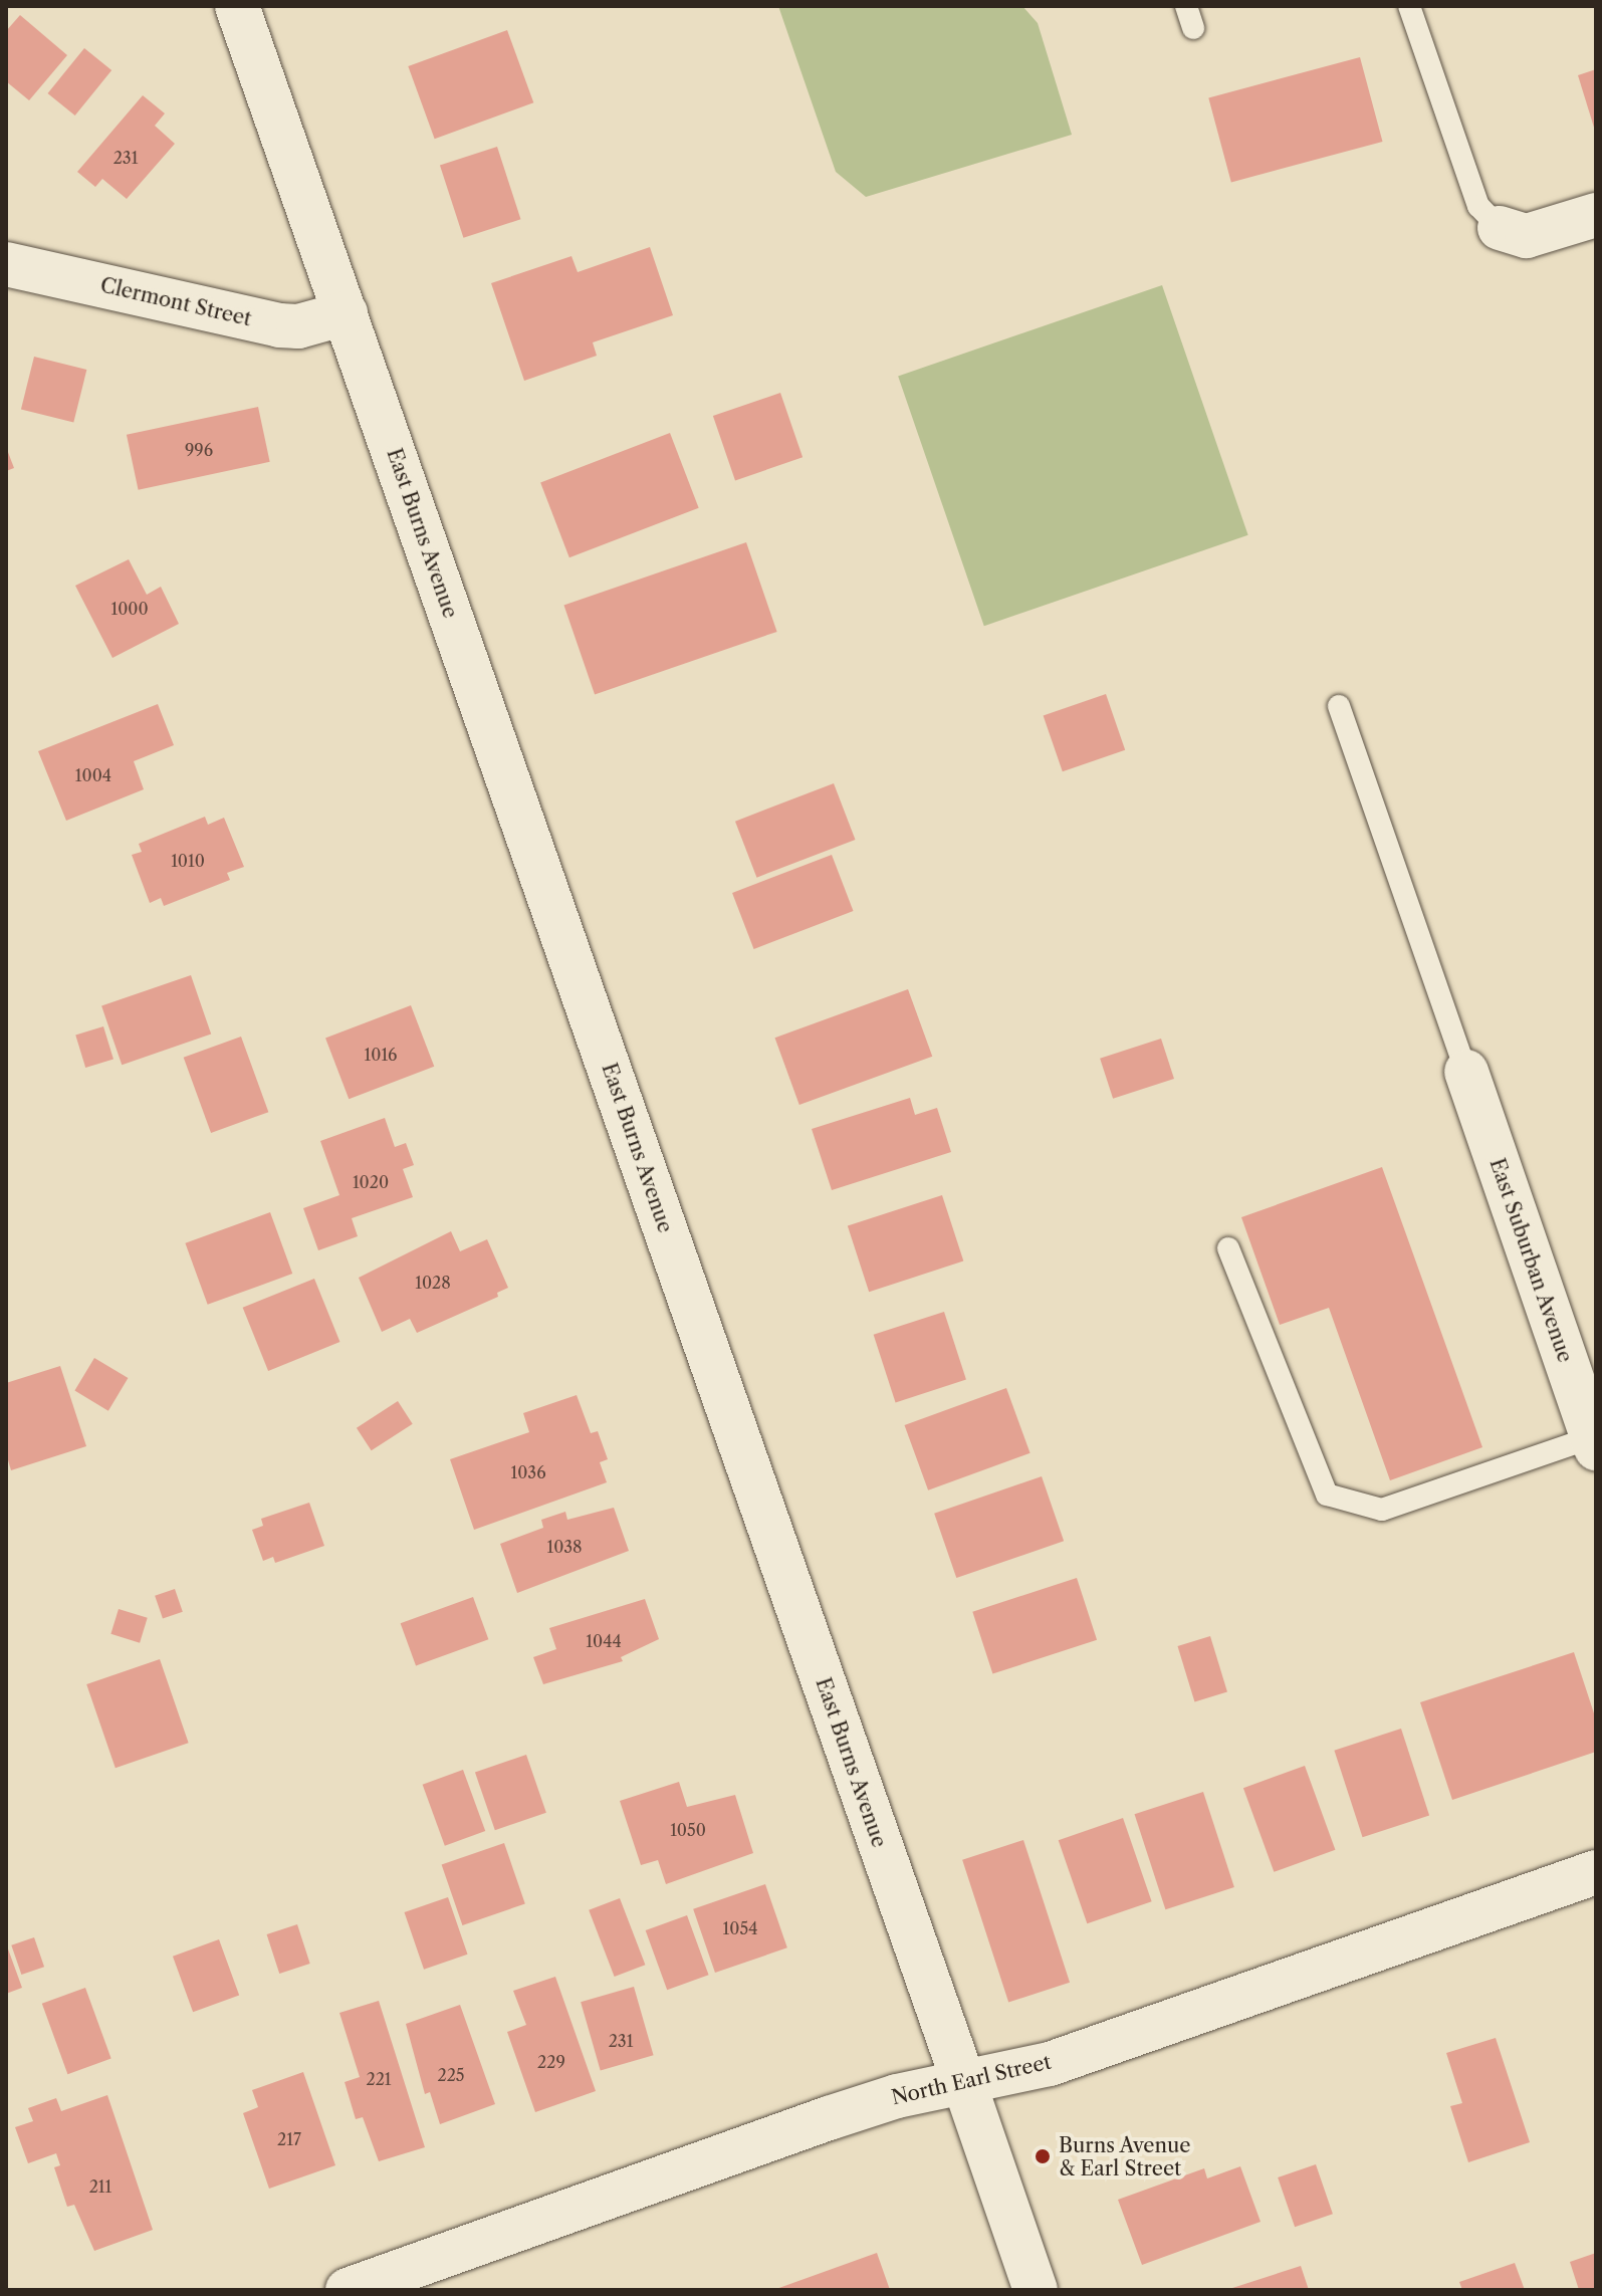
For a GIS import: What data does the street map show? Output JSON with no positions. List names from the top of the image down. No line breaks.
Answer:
{"streets":{"street":["Clermont Street","East Burns Avenue","East Suburban Avenue","North Earl Street"]},"crossings":[["Clermont Street","East Burns Avenue"],["East Burns Avenue","North Earl Street"]],"places":["Burns Avenue & Earl Street"],"house_numbers":["231","996","1000","1004","1010","1016","1020","1028","1036","1038","1044","1050","1054","231","229","225","221","217","211"]}
